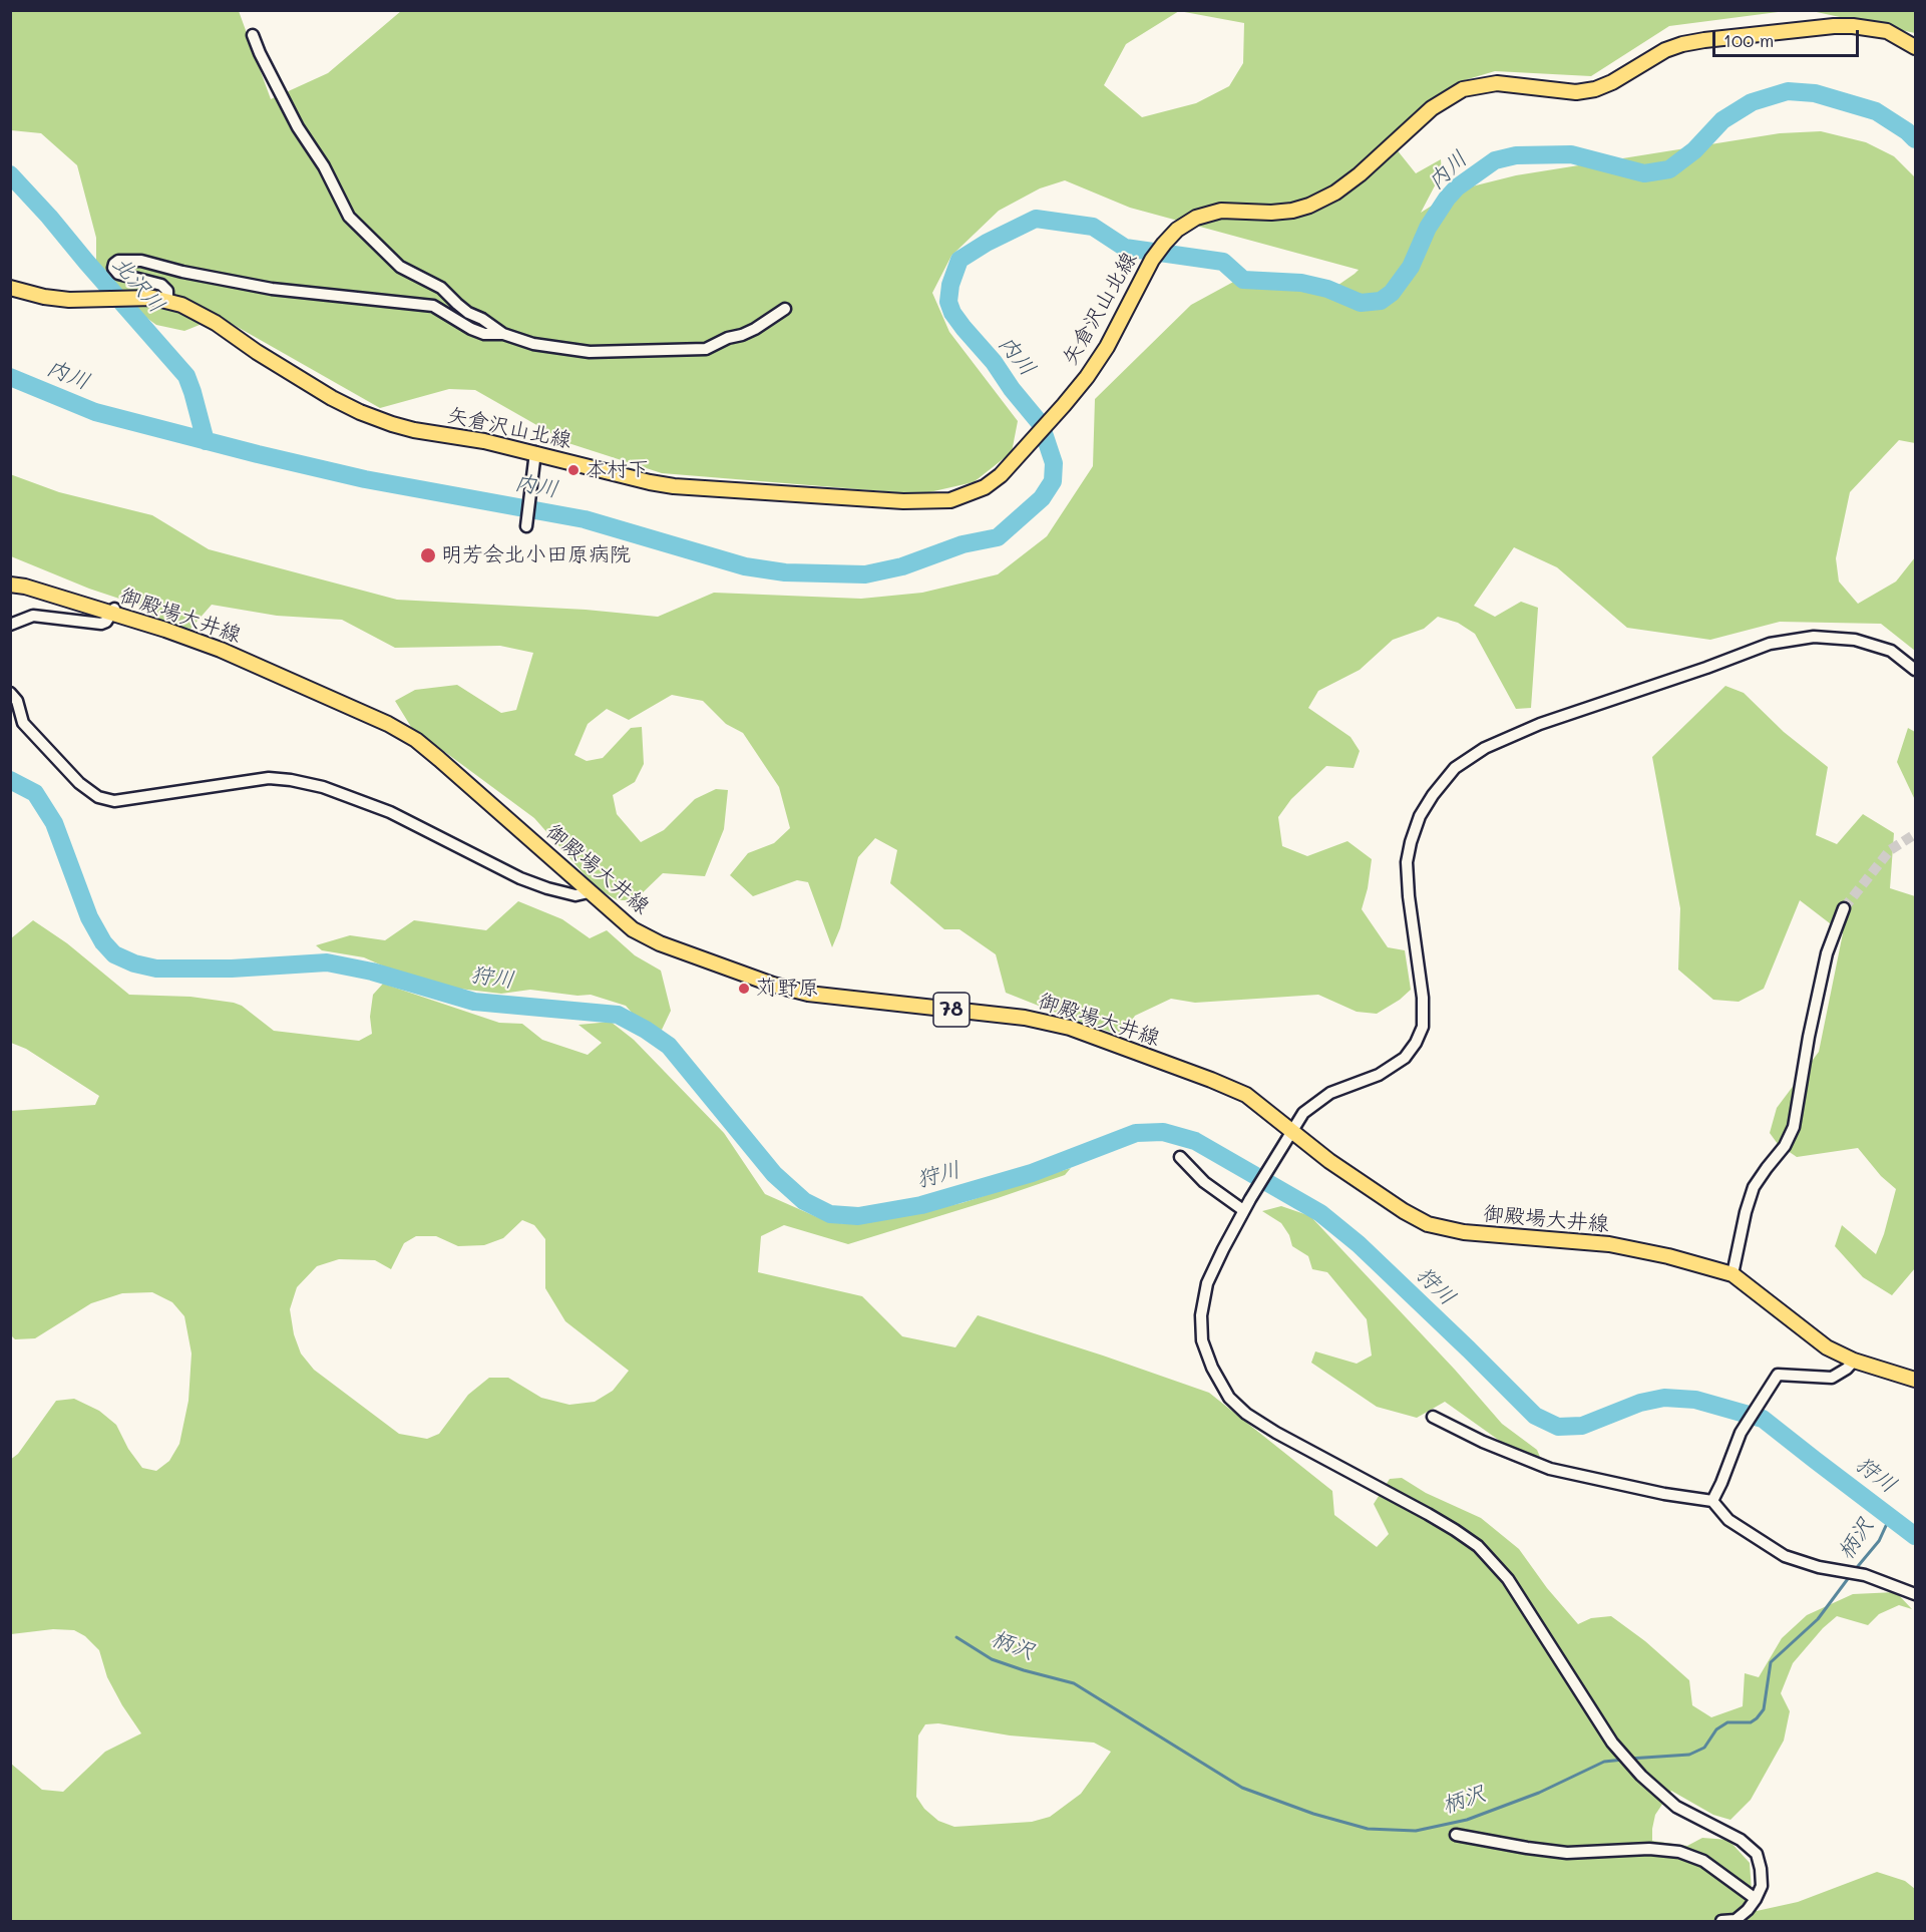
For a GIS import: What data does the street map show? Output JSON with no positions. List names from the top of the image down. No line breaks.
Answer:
{"streets":{"main road":["矢倉沢山北線","御殿場大井線","78"]},"water":["内川","北沢川","狩川","柄沢"],"places":["本村下","明芳会北小田原病院","苅野原"],"scale_bar":"100 m"}
